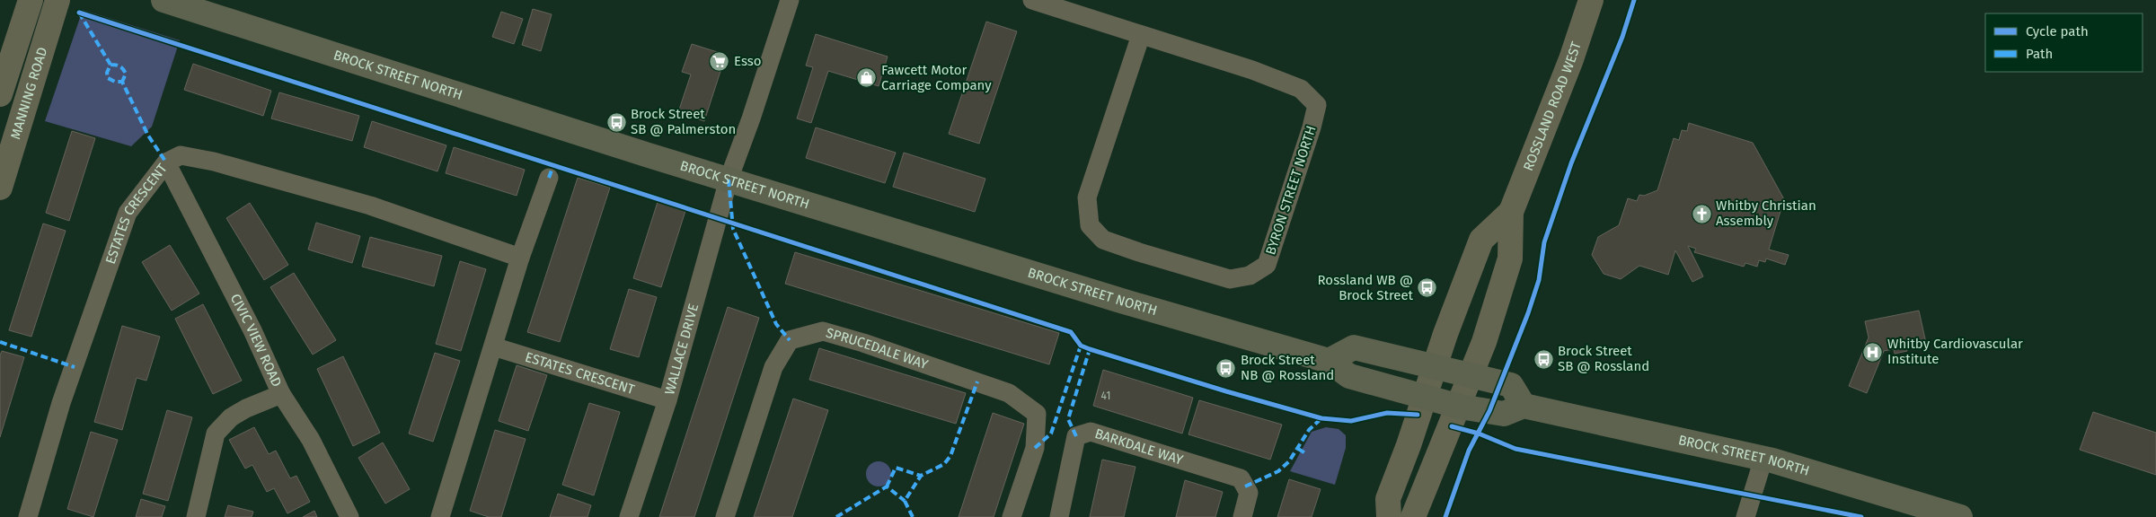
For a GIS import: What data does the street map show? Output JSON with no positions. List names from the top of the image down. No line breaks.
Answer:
{"streets":{"main road":["BROCK STREET NORTH","MANNING ROAD","ROSSLAND ROAD WEST"],"street":["BYRON STREET NORTH","ESTATES CRESCENT","CIVIC VIEW ROAD","WALLACE DRIVE","SPRUCEDALE WAY","BARKDALE WAY"]},"crossings":[["BROCK STREET NORTH","ROSSLAND ROAD WEST"],["BROCK STREET NORTH","WALLACE DRIVE"],["ESTATES CRESCENT","CIVIC VIEW ROAD"],["ESTATES CRESCENT","WALLACE DRIVE"]],"places":{"supermarket":["Esso"],"shop":["Fawcett Motor Carriage Company"],"bus stop":["Brock Street SB @ Palmerston","Rossland WB @ Brock Street","Brock Street SB @ Rossland","Brock Street NB @ Rossland"],"church":["Whitby Christian Assembly"],"hospital":["Whitby Cardiovascular Institute"]},"house_numbers":["41"],"legend":["Cycle path","Path"]}
